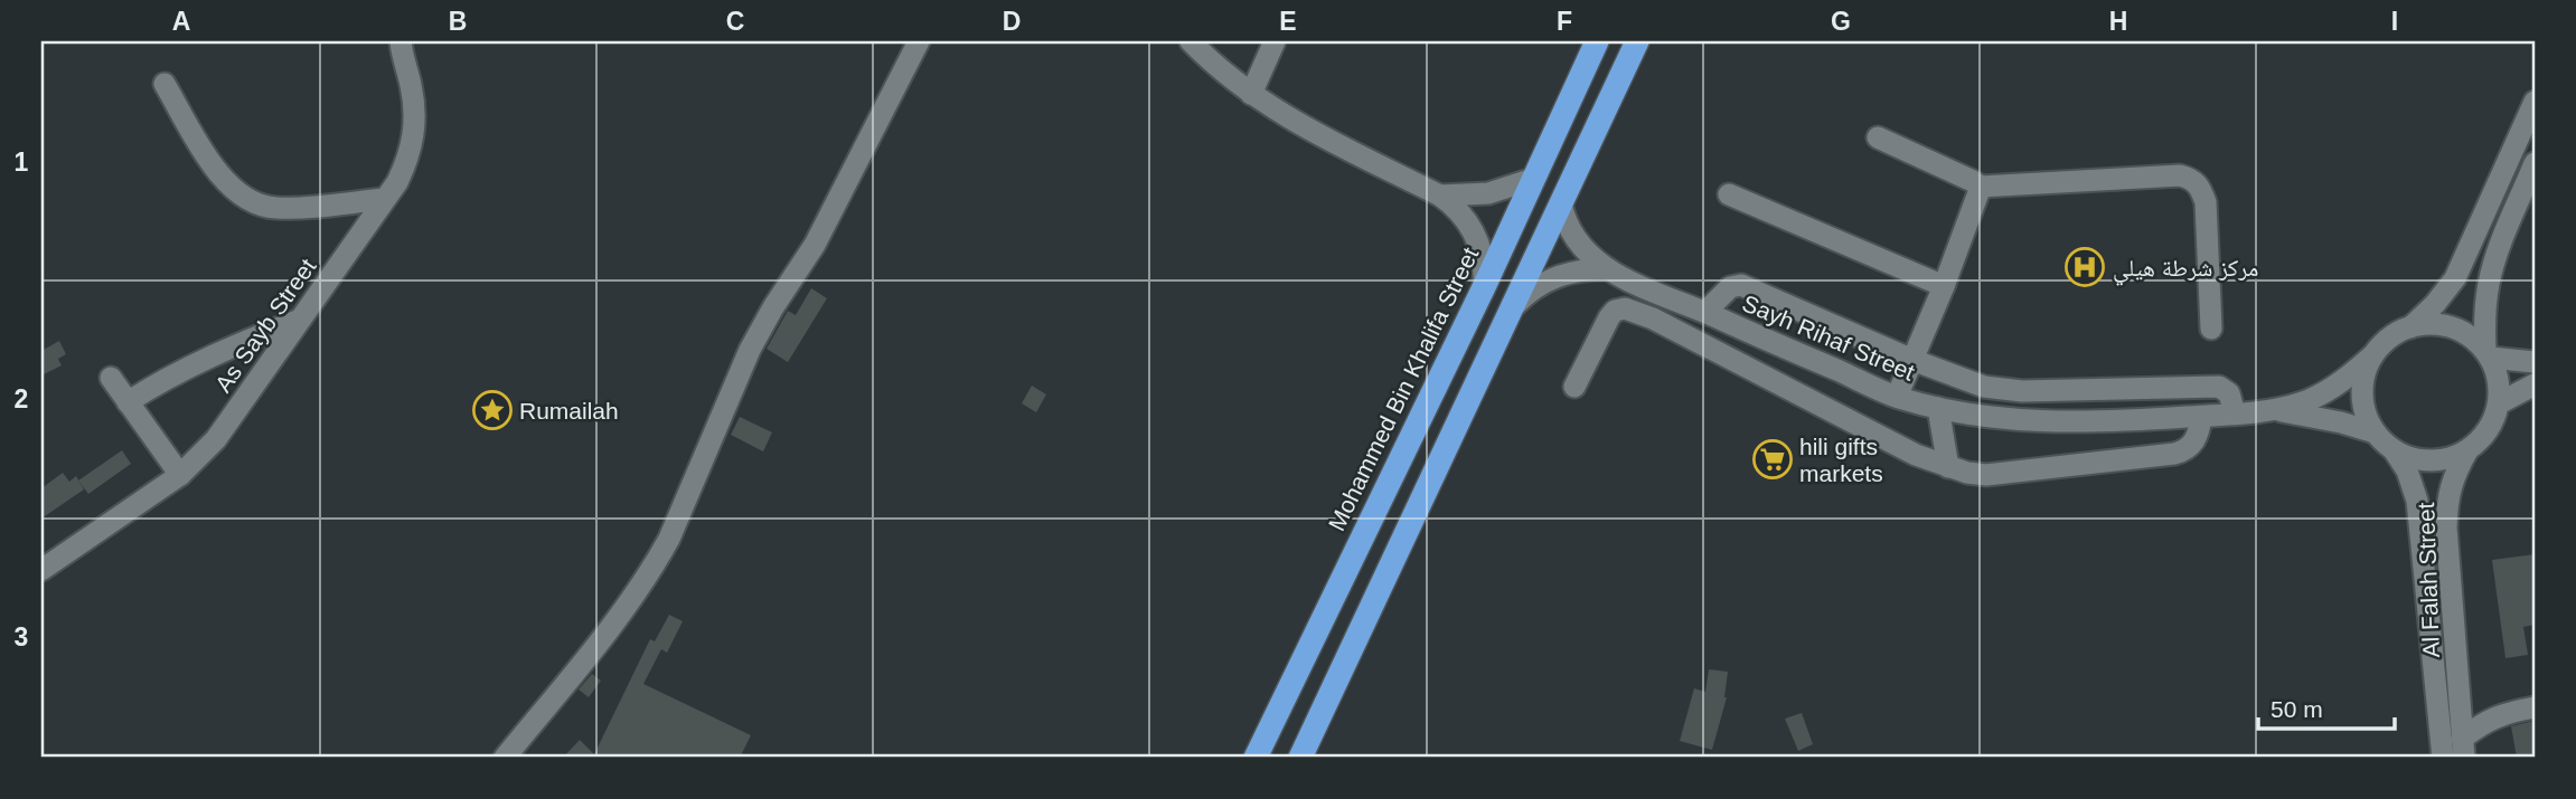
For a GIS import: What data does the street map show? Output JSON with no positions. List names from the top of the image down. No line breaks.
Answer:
{"streets":{"highway":["Mohammed Bin Khalifa Street"],"street":["As Sayb Street","Sayh Rihaf Street","Al Falah Street"]},"crossings":[["Sayh Rihaf Street","Al Falah Street"]],"places":{"hospital":["مركز شرطة هيلي"],"place":["Rumailah"],"supermarket":["hili gifts markets"]},"scale_bar":"50 m","grid":{"columns":["A","B","C","D","E","F","G","H","I"],"rows":["1","2","3"]}}
